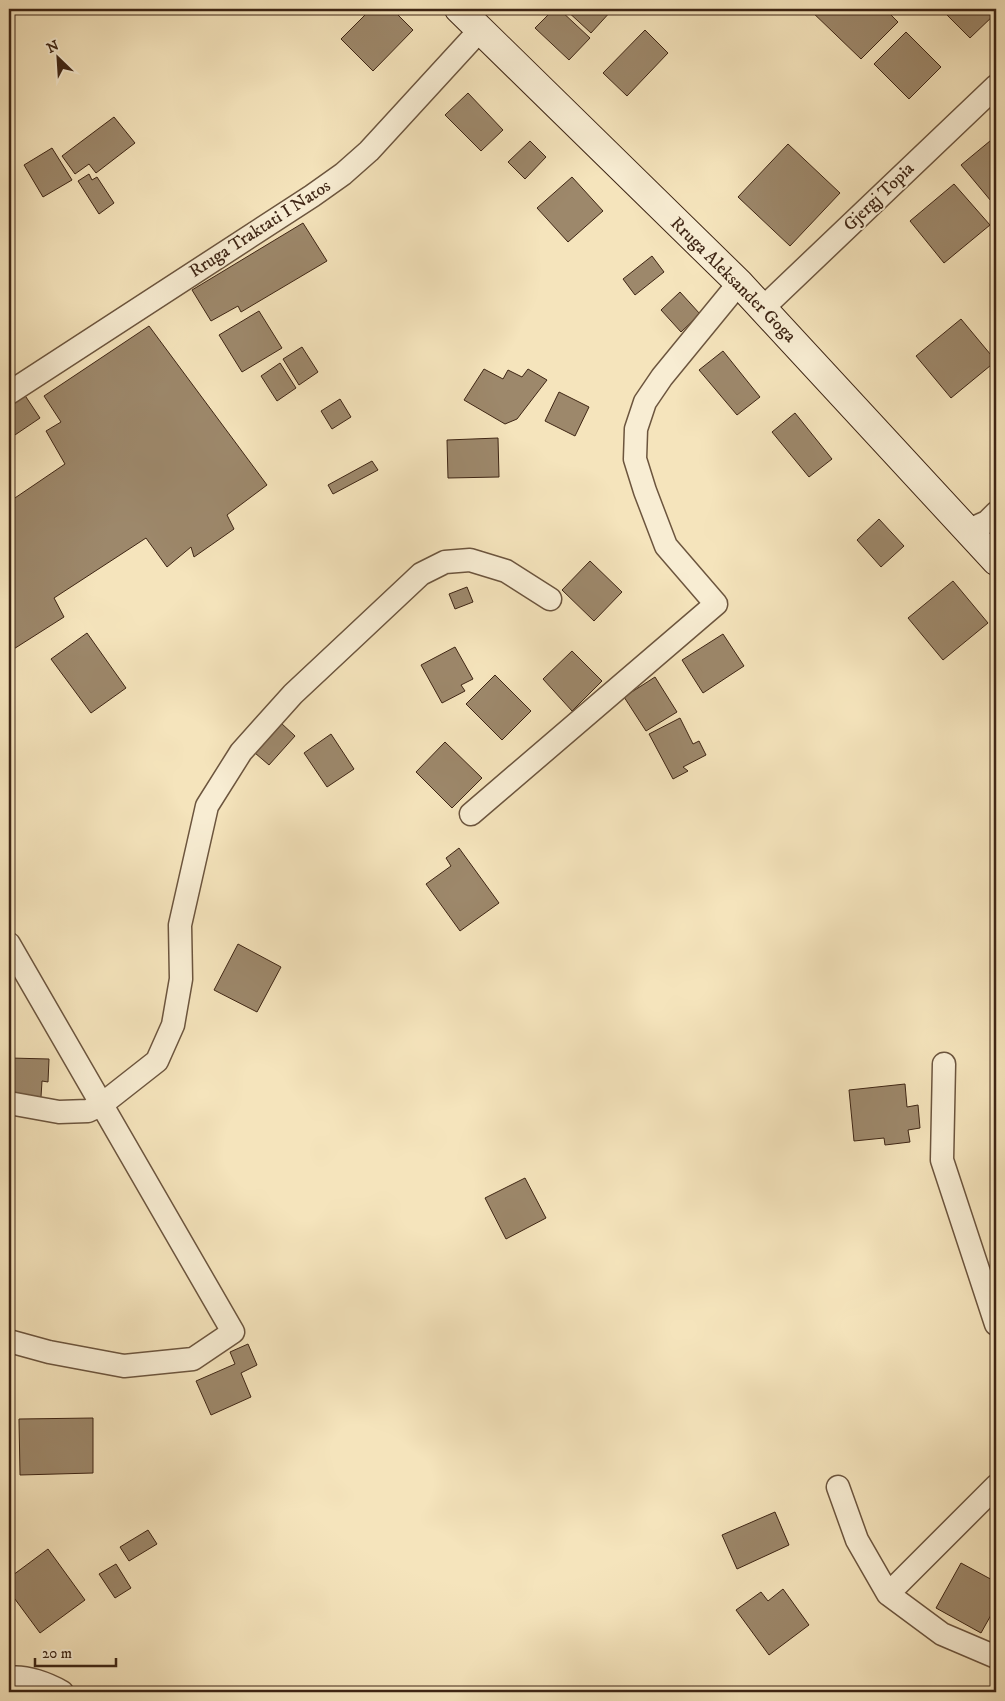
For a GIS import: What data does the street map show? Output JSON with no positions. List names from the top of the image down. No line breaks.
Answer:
{"streets":{"main road":["Rruga Aleksander Goga"],"street":["Gjergj Topia","Rruga Traktati I Natos"]},"crossings":[["Gjergj Topia","Rruga Aleksander Goga"],["Rruga Traktati I Natos","Rruga Aleksander Goga"]],"scale_bar":"20 m","north":"top left"}
